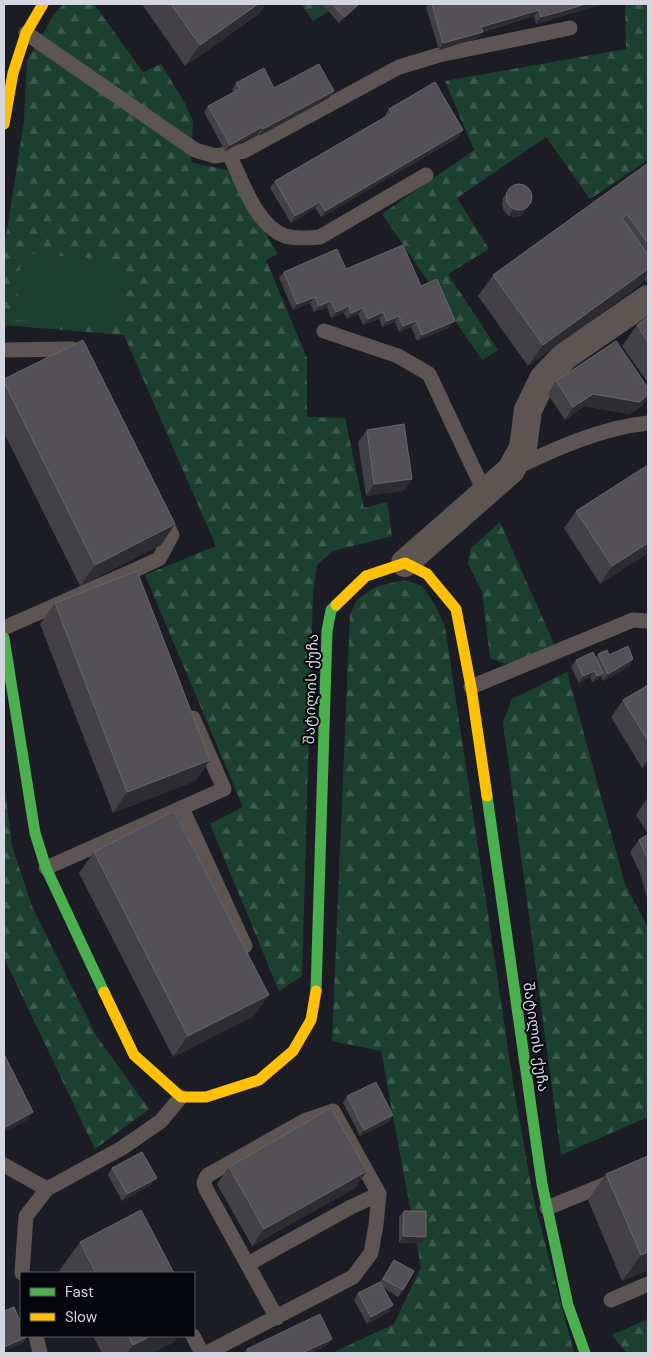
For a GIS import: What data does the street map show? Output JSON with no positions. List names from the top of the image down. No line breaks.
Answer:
{"streets":{"street":["შატილის ქუჩა"]},"legend":["Fast","Slow"]}
